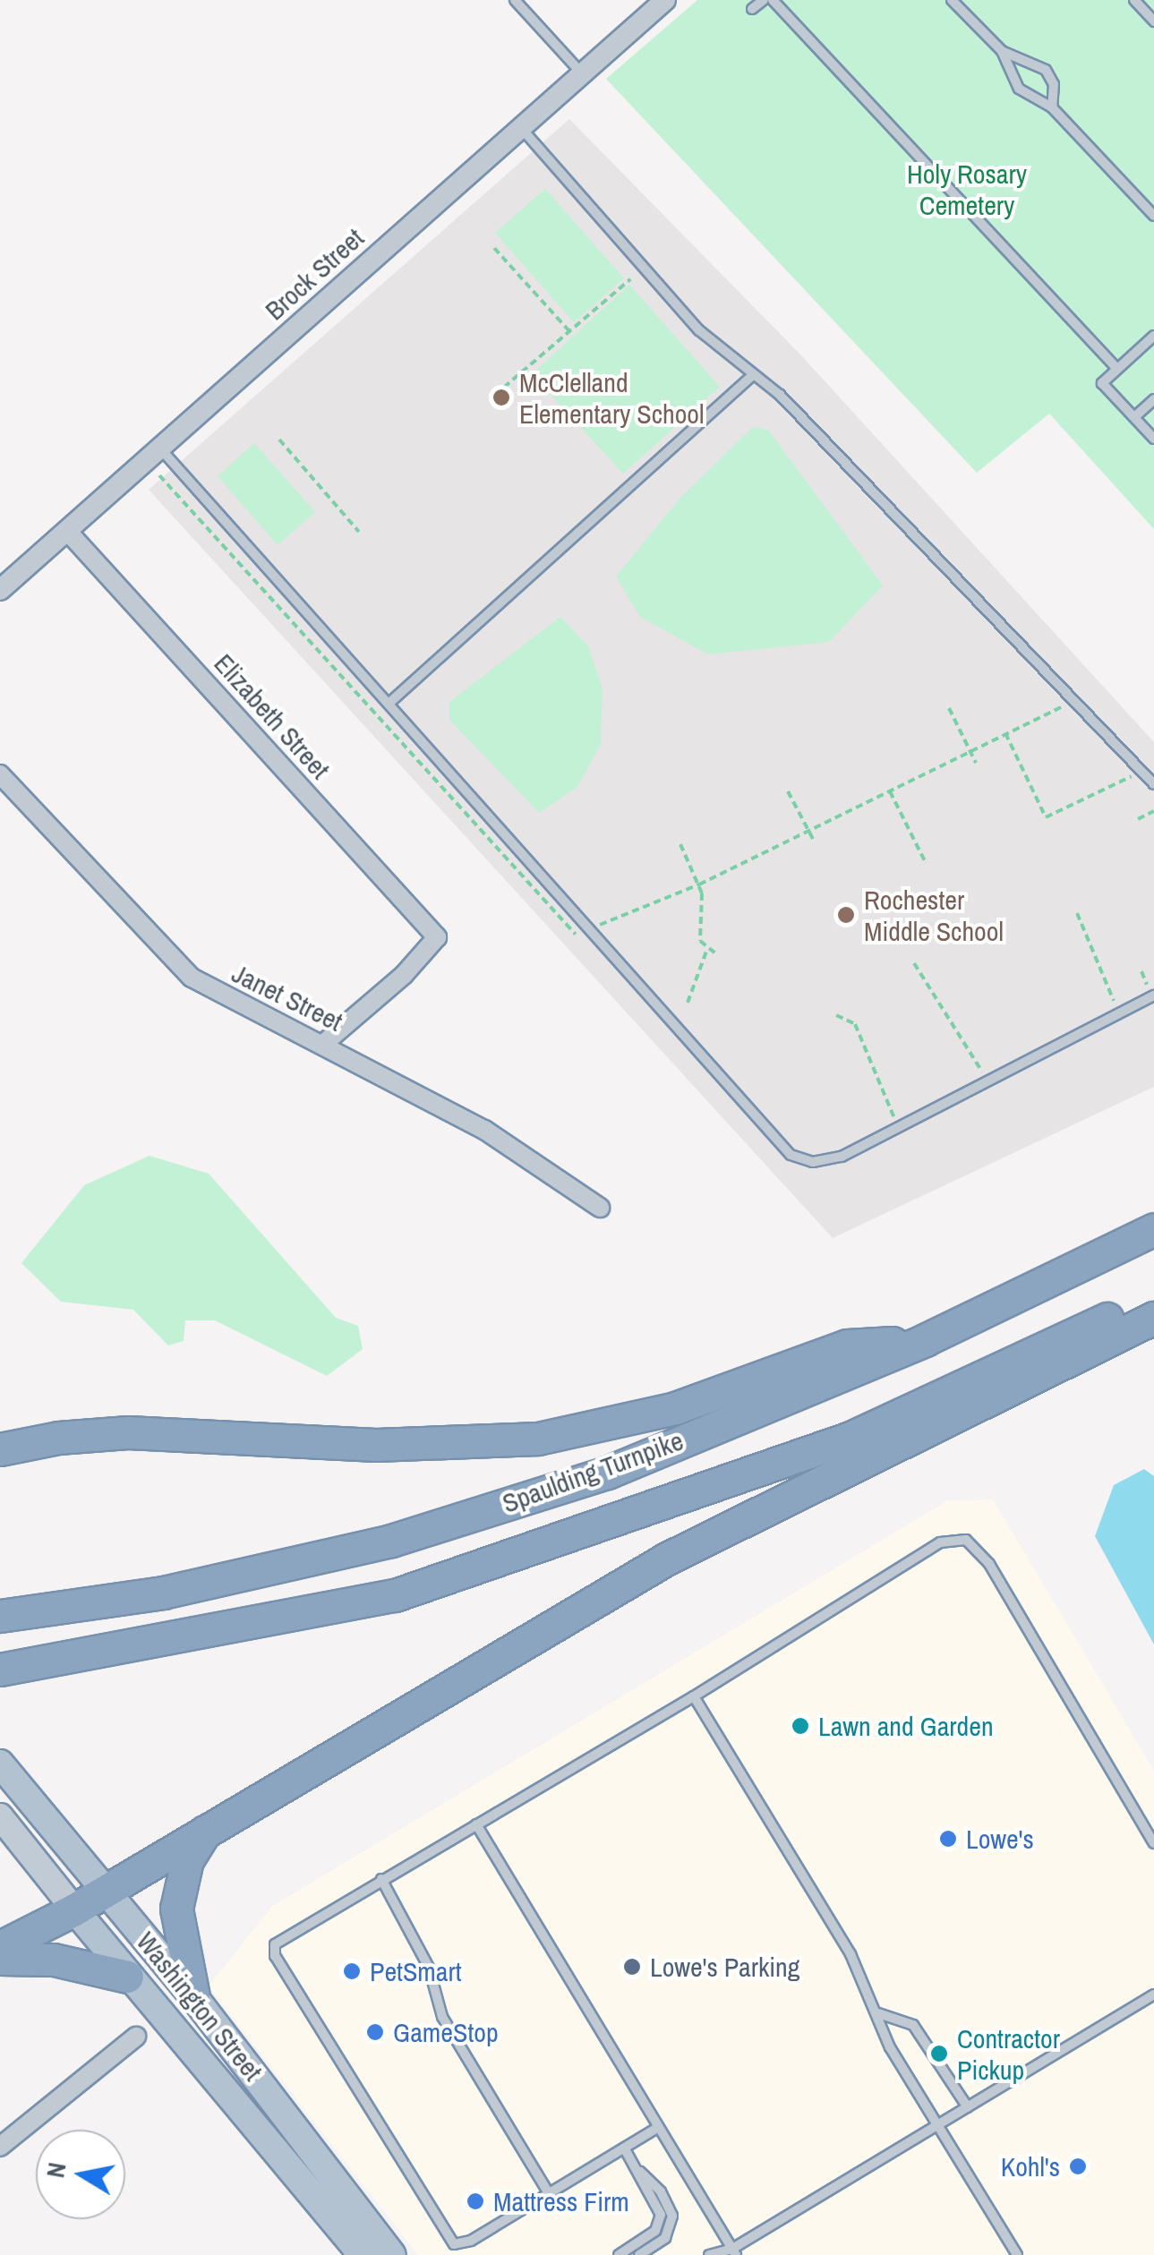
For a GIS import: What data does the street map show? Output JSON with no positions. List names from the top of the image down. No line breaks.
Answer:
{"streets":{"highway":["Spaulding Turnpike"],"main road":["Washington Street"],"street":["Brock Street","Elizabeth Street","Janet Street"]},"crossings":[["Brock Street","Elizabeth Street"],["Elizabeth Street","Janet Street"]],"parks":["Holy Rosary Cemetery"],"places":["McClelland Elementary School","Rochester Middle School","Lawn and Garden","Lowe's","Lowe's Parking","PetSmart","GameStop","Contractor Pickup","Kohl's","Mattress Firm"],"north":"left"}
